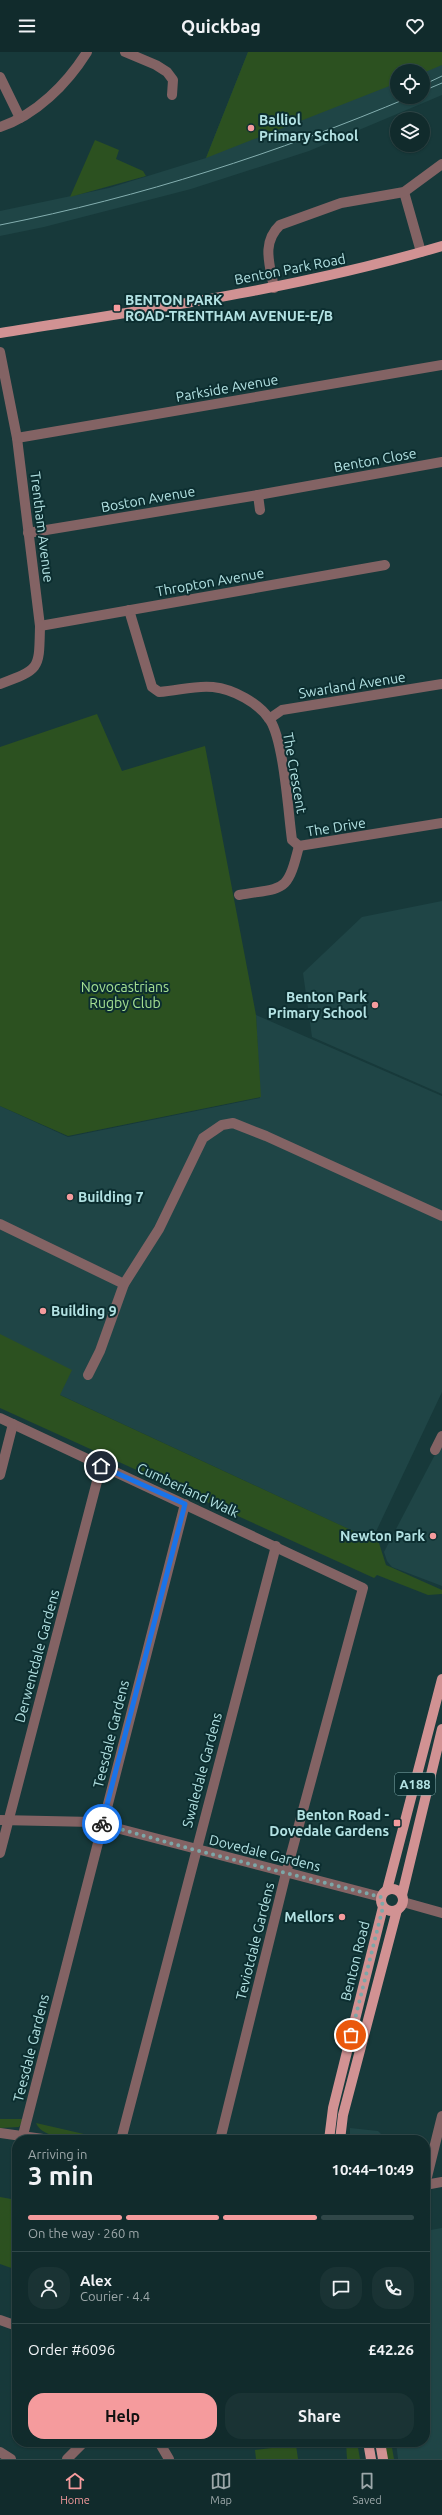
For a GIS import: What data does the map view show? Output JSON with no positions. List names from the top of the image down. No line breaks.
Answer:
{"streets":{"main road":["Benton Park Road","A188","Benton Road"],"street":["Parkside Avenue","Benton Close","Boston Avenue","Trentham Avenue","Thropton Avenue","Swarland Avenue","The Crescent","The Drive","Cumberland Walk","Derwentdale Gardens","Teesdale Gardens","Swaledale Gardens","Dovedale Gardens","Teviotdale Gardens"]},"crossings":[["Parkside Avenue","Trentham Avenue"],["Benton Close","Boston Avenue"],["Boston Avenue","Trentham Avenue"],["Trentham Avenue","Thropton Avenue"],["Thropton Avenue","The Crescent"],["Swarland Avenue","The Crescent"],["The Crescent","The Drive"],["Cumberland Walk","Derwentdale Gardens"],["Cumberland Walk","Teesdale Gardens"],["Cumberland Walk","Swaledale Gardens"],["Cumberland Walk","Teviotdale Gardens"],["Derwentdale Gardens","Dovedale Gardens"],["Teesdale Gardens","Dovedale Gardens"],["Swaledale Gardens","Dovedale Gardens"],["Dovedale Gardens","Teviotdale Gardens"],["Dovedale Gardens","Benton Road"]],"parks":["Novocastrians Rugby Club"],"places":{"other":["Balliol Primary School","Benton Park Primary School","Building 7","Building 9","Newton Park","Mellors"],"transit":["BENTON PARK ROAD-TRENTHAM AVENUE-E/B","Benton Road - Dovedale Gardens"]},"page":{"header":"Quickbag","heading":["3 min","Arriving in","10:44–10:49"],"panel":["Alex","Courier · 4.4","Order #6096","£42.26"],"bar":"On the way · 260 m","buttons":["Help","Share"],"tabs":["Home","Map","Saved"]}}
